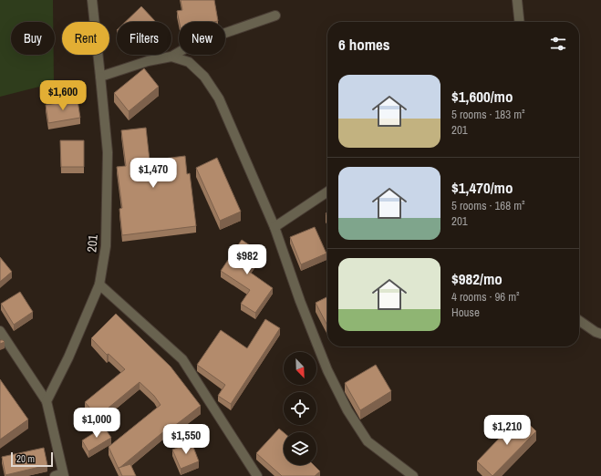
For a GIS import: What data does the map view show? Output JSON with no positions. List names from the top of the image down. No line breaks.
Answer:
{"streets":{"street":["201"]},"scale_bar":"20 m","north":"bottom right","page":{"chip":["Buy","Rent","Filters","New"],"heading":"6 homes","list":[{"name":"$1,600/mo","note":"5 rooms · 183 m² · 201"},{"name":"$1,470/mo","note":"5 rooms · 168 m² · 201"},{"name":"$982/mo","note":"4 rooms · 96 m² · House"}],"price":["$1,600","$1,470","$982","$1,000","$1,210","$1,550"],"scale":"20 m"}}
